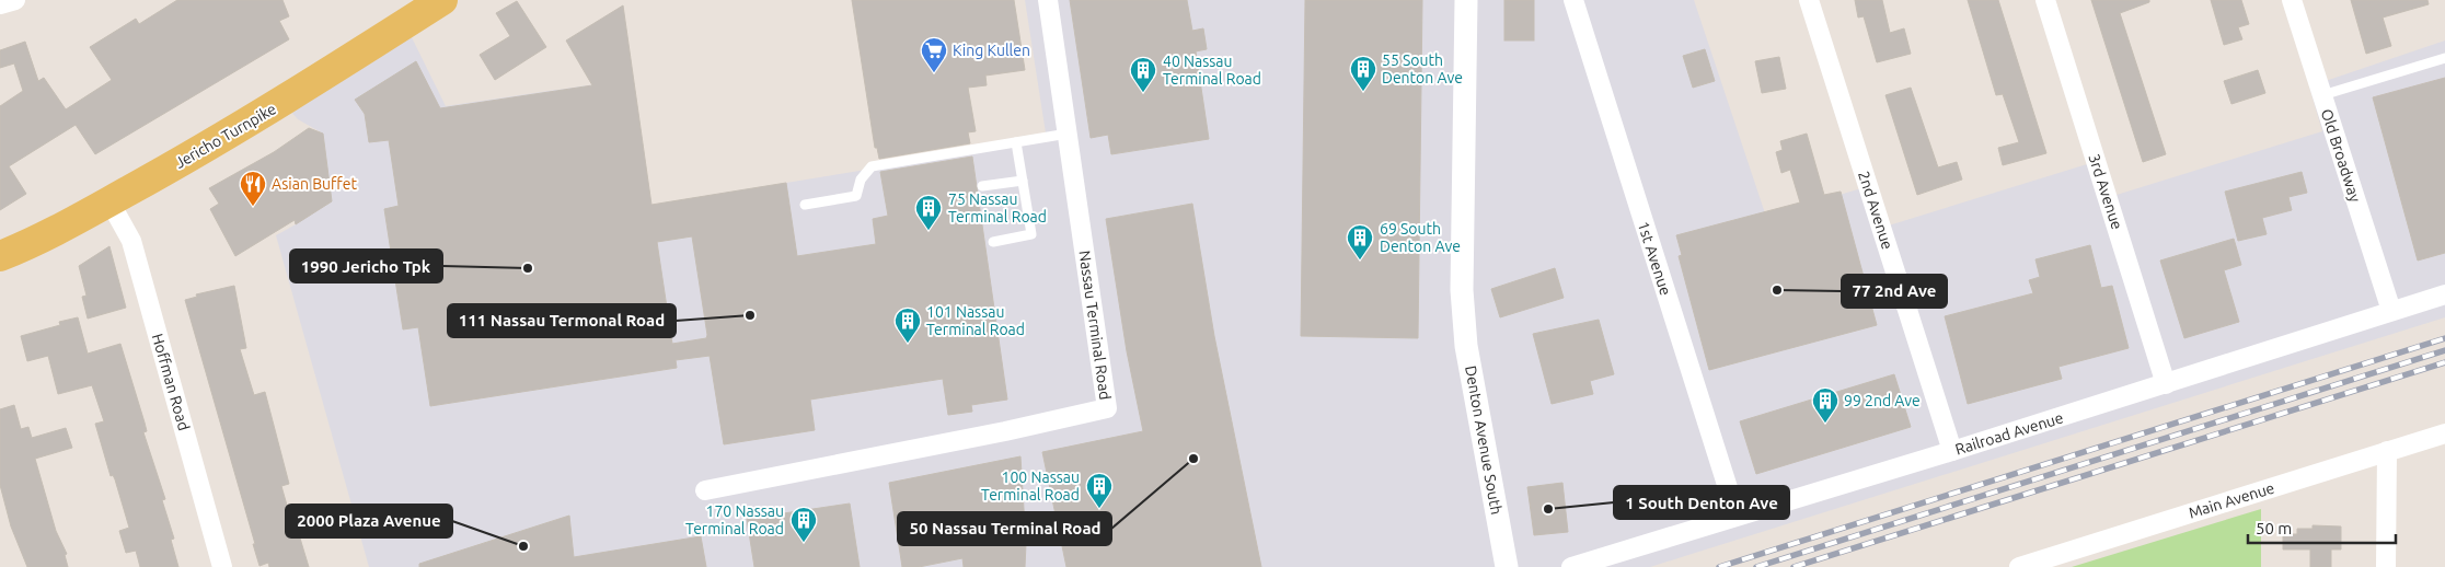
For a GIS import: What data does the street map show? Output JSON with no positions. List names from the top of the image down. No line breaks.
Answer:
{"streets":{"main road":["Jericho Turnpike"],"street":["Old Broadway","3rd Avenue","2nd Avenue","1st Avenue","Nassau Terminal Road","Hoffman Road","Railroad Avenue","Denton Avenue South","Main Avenue"]},"crossings":[["Jericho Turnpike","Hoffman Road"],["Old Broadway","Railroad Avenue"],["3rd Avenue","Railroad Avenue"],["2nd Avenue","Railroad Avenue"],["1st Avenue","Railroad Avenue"]],"places":{"supermarket":["King Kullen"],"building":["55 South Denton Ave","40 Nassau Terminal Road","75 Nassau Terminal Road","69 South Denton Ave","101 Nassau Terminal Road","99 2nd Ave","100 Nassau Terminal Road","170 Nassau Terminal Road"],"restaurant":["Asian Buffet"],"other":["1990 Jericho Tpk","77 2nd Ave","111 Nassau Termonal Road","50 Nassau Terminal Road","1 South Denton Ave","2000 Plaza Avenue"]},"scale_bar":"50 m"}
